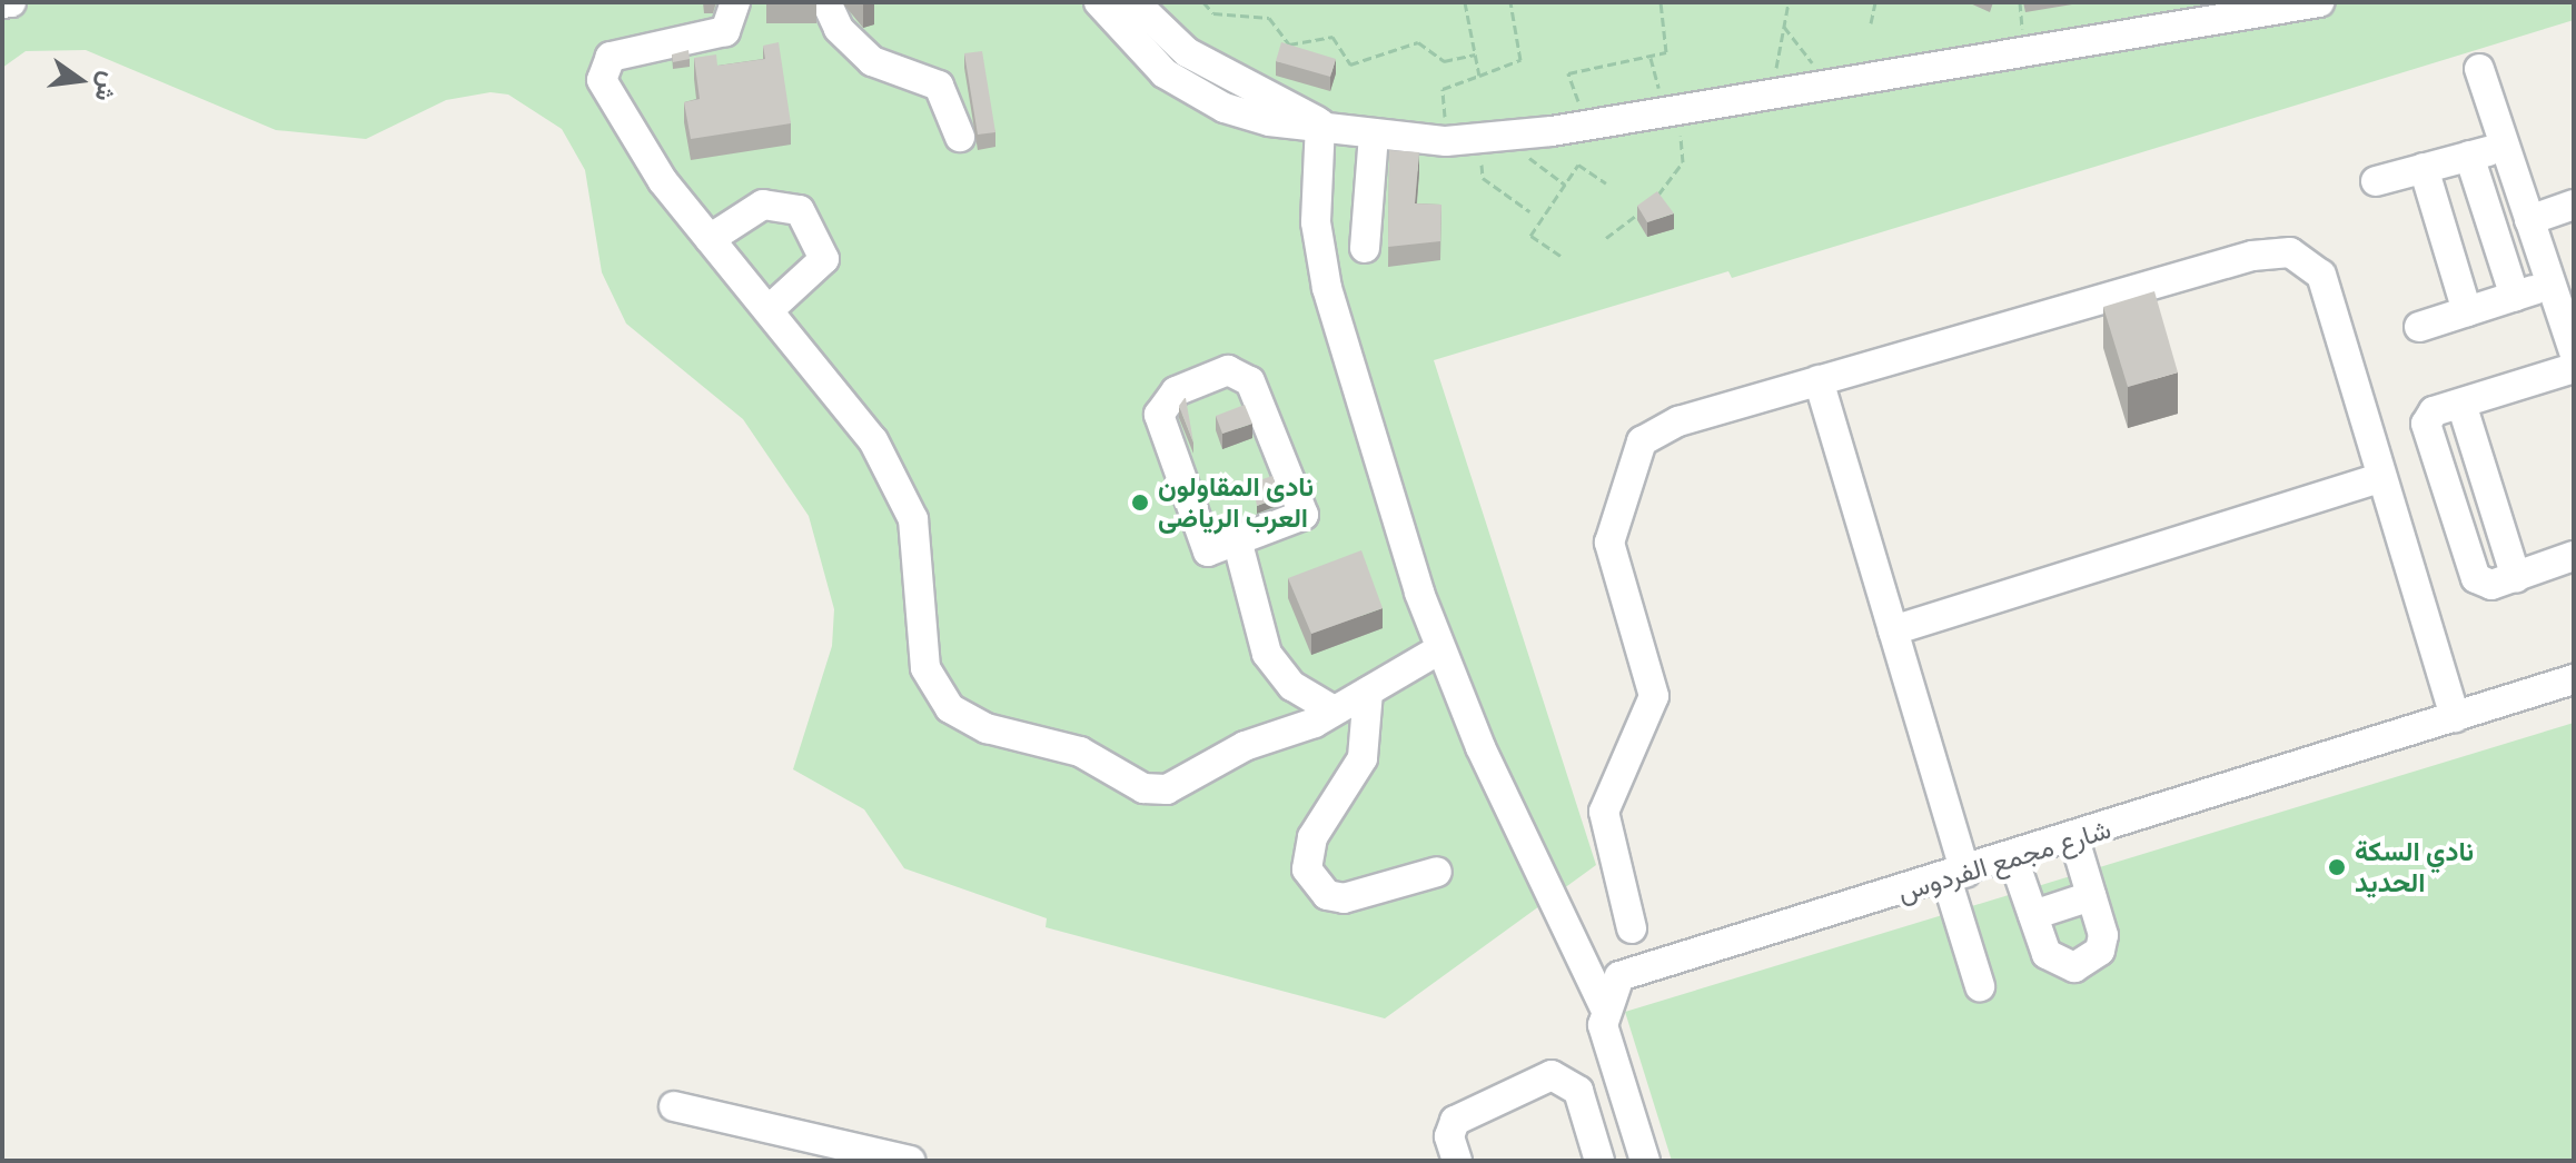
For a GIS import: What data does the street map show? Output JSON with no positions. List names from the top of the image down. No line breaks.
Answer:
{"streets":{"street":["شارع مجمع الفردوس"]},"places":["نادى المقاولون العرب الرياضى","نادي السكة الحديد"],"north":"right"}
